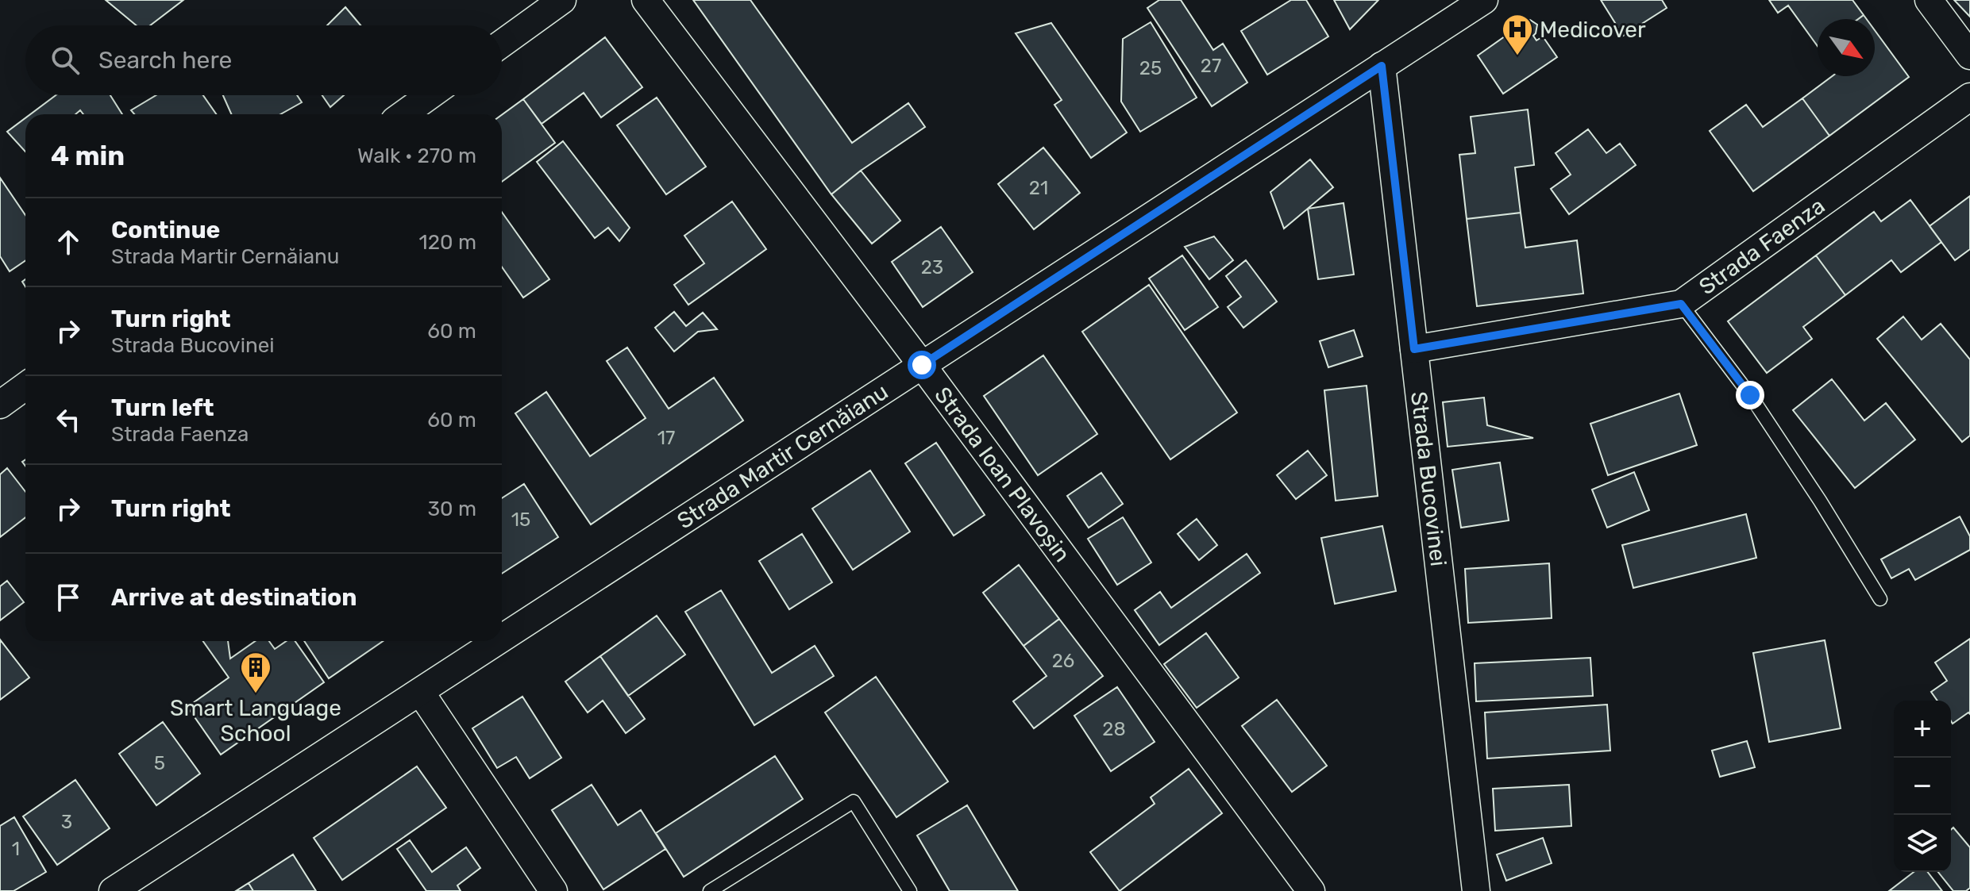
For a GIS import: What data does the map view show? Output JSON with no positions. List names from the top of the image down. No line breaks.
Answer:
{"streets":{"street":["Strada Faenza","Strada Martir Cernăianu","Strada Ioan Plavoșin","Strada Bucovinei"]},"crossings":[["Strada Faenza","Strada Bucovinei"],["Strada Martir Cernăianu","Strada Ioan Plavoșin"],["Strada Martir Cernăianu","Strada Bucovinei"]],"places":{"hospital":["Medicover"],"building":["Smart Language School"]},"house_numbers":["27","25","21","23","17","15","26","28","5","3","1"],"north":"bottom right","page":{"search":"Search here","heading":["4 min","Walk · 270 m"],"list":[["Continue","Strada Martir Cernăianu","120 m"],["Turn right","Strada Bucovinei","60 m"],["Turn left","Strada Faenza","60 m"],["Turn right","30 m"],"Arrive at destination"],"map_buttons":["+","−"]}}
